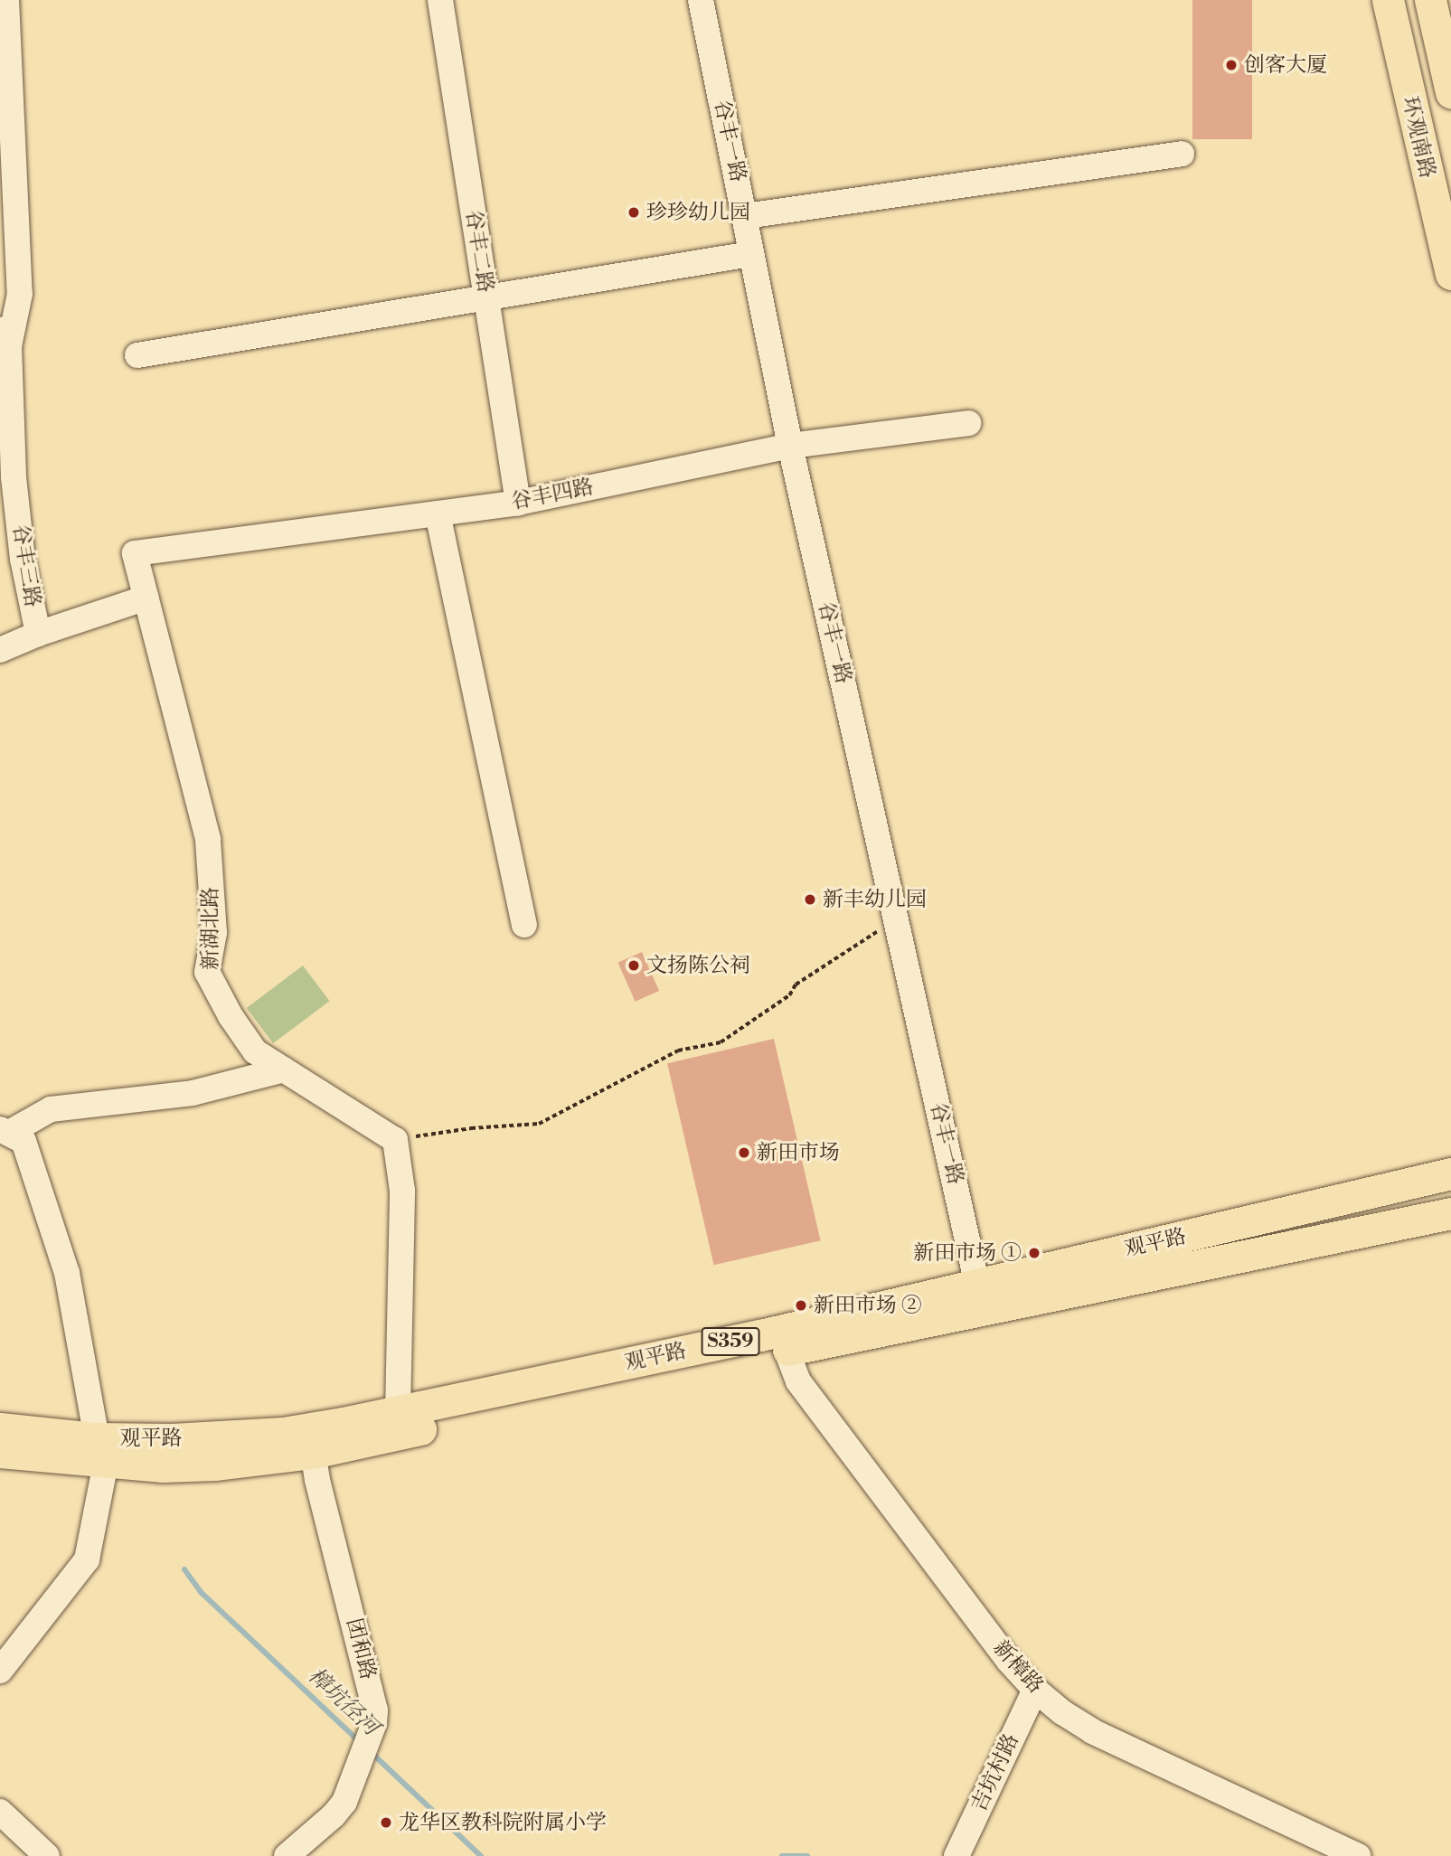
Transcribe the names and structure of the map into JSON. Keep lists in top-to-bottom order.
{
  "streets": {
    "main road": ["环观南路", "观平路", "S359"],
    "street": [
      "谷丰一路",
      "谷丰二路",
      "谷丰四路",
      "谷丰三路",
      "新湖北路",
      "团和路",
      "新樟路",
      "吉坑村路"
    ]
  },
  "crossings": [
    ["谷丰一路", "谷丰四路"],
    ["谷丰一路", "观平路"],
    ["谷丰二路", "谷丰四路"],
    ["谷丰四路", "新湖北路"],
    ["观平路", "团和路"],
    ["观平路", "新樟路"],
    ["新樟路", "吉坑村路"]
  ],
  "water": ["樟坑径河"],
  "places": [
    "创客大厦",
    "珍珍幼儿园",
    "新丰幼儿园",
    "文扬陈公祠",
    "新田市场",
    "新田市场 ①",
    "新田市场 ②",
    "龙华区教科院附属小学"
  ]
}
